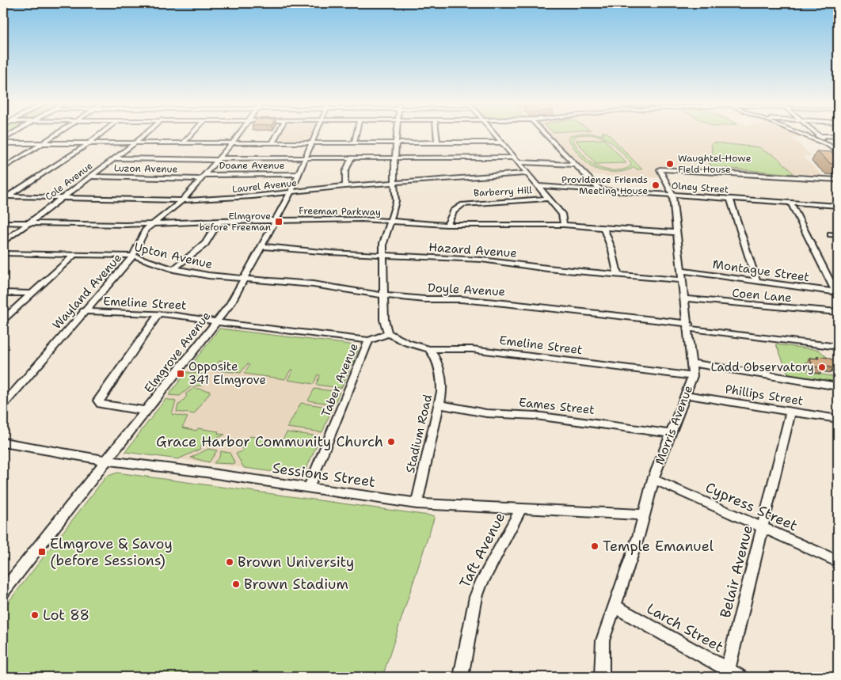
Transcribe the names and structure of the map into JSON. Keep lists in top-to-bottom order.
{
  "streets": {
    "street": [
      "Doane Avenue",
      "Luzon Avenue",
      "Cole Avenue",
      "Laurel Avenue",
      "Olney Street",
      "Barberry Hill",
      "Freeman Parkway",
      "Hazard Avenue",
      "Upton Avenue",
      "Montague Street",
      "Doyle Avenue",
      "Wayland Avenue",
      "Coen Lane",
      "Emeline Street",
      "Elmgrove Avenue",
      "Taber Avenue",
      "Phillips Street",
      "Eames Street",
      "Morris Avenue",
      "Stadium Road",
      "Sessions Street",
      "Cypress Street",
      "Taft Avenue",
      "Belair Avenue",
      "Larch Street"
    ]
  },
  "crossings": [
    ["Doane Avenue", "Luzon Avenue"],
    ["Doane Avenue", "Wayland Avenue"],
    ["Doane Avenue", "Elmgrove Avenue"],
    ["Luzon Avenue", "Cole Avenue"],
    ["Luzon Avenue", "Wayland Avenue"],
    ["Cole Avenue", "Laurel Avenue"],
    ["Cole Avenue", "Freeman Parkway"],
    ["Laurel Avenue", "Wayland Avenue"],
    ["Laurel Avenue", "Elmgrove Avenue"],
    ["Olney Street", "Morris Avenue"],
    ["Barberry Hill", "Freeman Parkway"],
    ["Freeman Parkway", "Wayland Avenue"],
    ["Freeman Parkway", "Elmgrove Avenue"],
    ["Freeman Parkway", "Morris Avenue"],
    ["Hazard Avenue", "Elmgrove Avenue"],
    ["Hazard Avenue", "Morris Avenue"],
    ["Upton Avenue", "Doyle Avenue"],
    ["Upton Avenue", "Wayland Avenue"],
    ["Upton Avenue", "Elmgrove Avenue"],
    ["Montague Street", "Morris Avenue"],
    ["Doyle Avenue", "Elmgrove Avenue"],
    ["Doyle Avenue", "Morris Avenue"],
    ["Wayland Avenue", "Emeline Street"],
    ["Coen Lane", "Morris Avenue"],
    ["Emeline Street", "Elmgrove Avenue"],
    ["Emeline Street", "Taber Avenue"],
    ["Emeline Street", "Morris Avenue"],
    ["Emeline Street", "Stadium Road"],
    ["Elmgrove Avenue", "Sessions Street"],
    ["Taber Avenue", "Sessions Street"],
    ["Phillips Street", "Morris Avenue"],
    ["Phillips Street", "Belair Avenue"],
    ["Eames Street", "Morris Avenue"],
    ["Eames Street", "Stadium Road"],
    ["Morris Avenue", "Sessions Street"],
    ["Morris Avenue", "Cypress Street"],
    ["Morris Avenue", "Larch Street"],
    ["Stadium Road", "Sessions Street"],
    ["Sessions Street", "Taft Avenue"],
    ["Cypress Street", "Belair Avenue"],
    ["Belair Avenue", "Larch Street"]
  ],
  "places": {
    "other": [
      "Waughtel-Howe Field House",
      "Providence Friends Meeting House",
      "Ladd Observatory",
      "Grace Harbor Community Church",
      "Temple Emanuel",
      "Brown University",
      "Brown Stadium",
      "Lot 88"
    ],
    "transit": ["Elmgrove before Freeman", "Opposite 341 Elmgrove", "Elmgrove & Savoy (before Sessions)"]
  }
}
